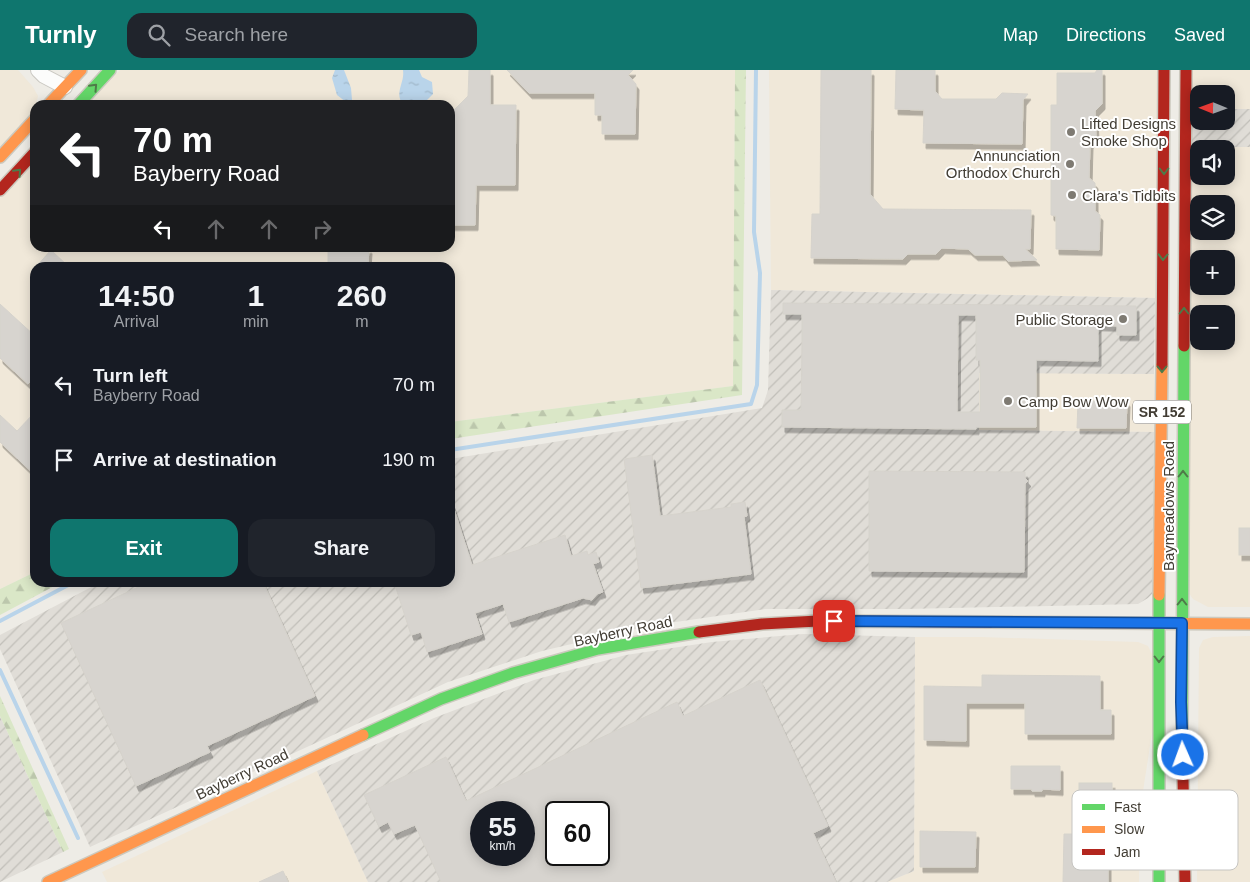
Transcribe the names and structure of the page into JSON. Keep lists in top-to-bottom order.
{
  "streets": {
    "main road": ["SR 152", "Baymeadows Road", "Bayberry Road"]
  },
  "crossings": [
    ["Baymeadows Road", "Bayberry Road"]
  ],
  "places": [
    "Lifted Designs Smoke Shop",
    "Annunciation Orthodox Church",
    "Clara's Tidbits",
    "Public Storage",
    "Camp Bow Wow"
  ],
  "legend": ["Fast", "Slow", "Jam"],
  "north": "left",
  "page": {
    "header": "Turnly",
    "search": "Search here",
    "nav": ["Map", "Directions", "Saved"],
    "map_buttons": ["+", "−"],
    "turn": ["70 m", "Bayberry Road"],
    "eta": [
      "14:50",
      "Arrival",
      "1",
      "min",
      "260",
      "m"
    ],
    "list": [
      {
        "name": "Turn left",
        "note": "Bayberry Road",
        "value": "70 m"
      },
      {
        "name": "Arrive at destination",
        "value": "190 m"
      }
    ],
    "buttons": ["Exit", "Share"],
    "speed": "55 km/h",
    "limit": "60"
  }
}
